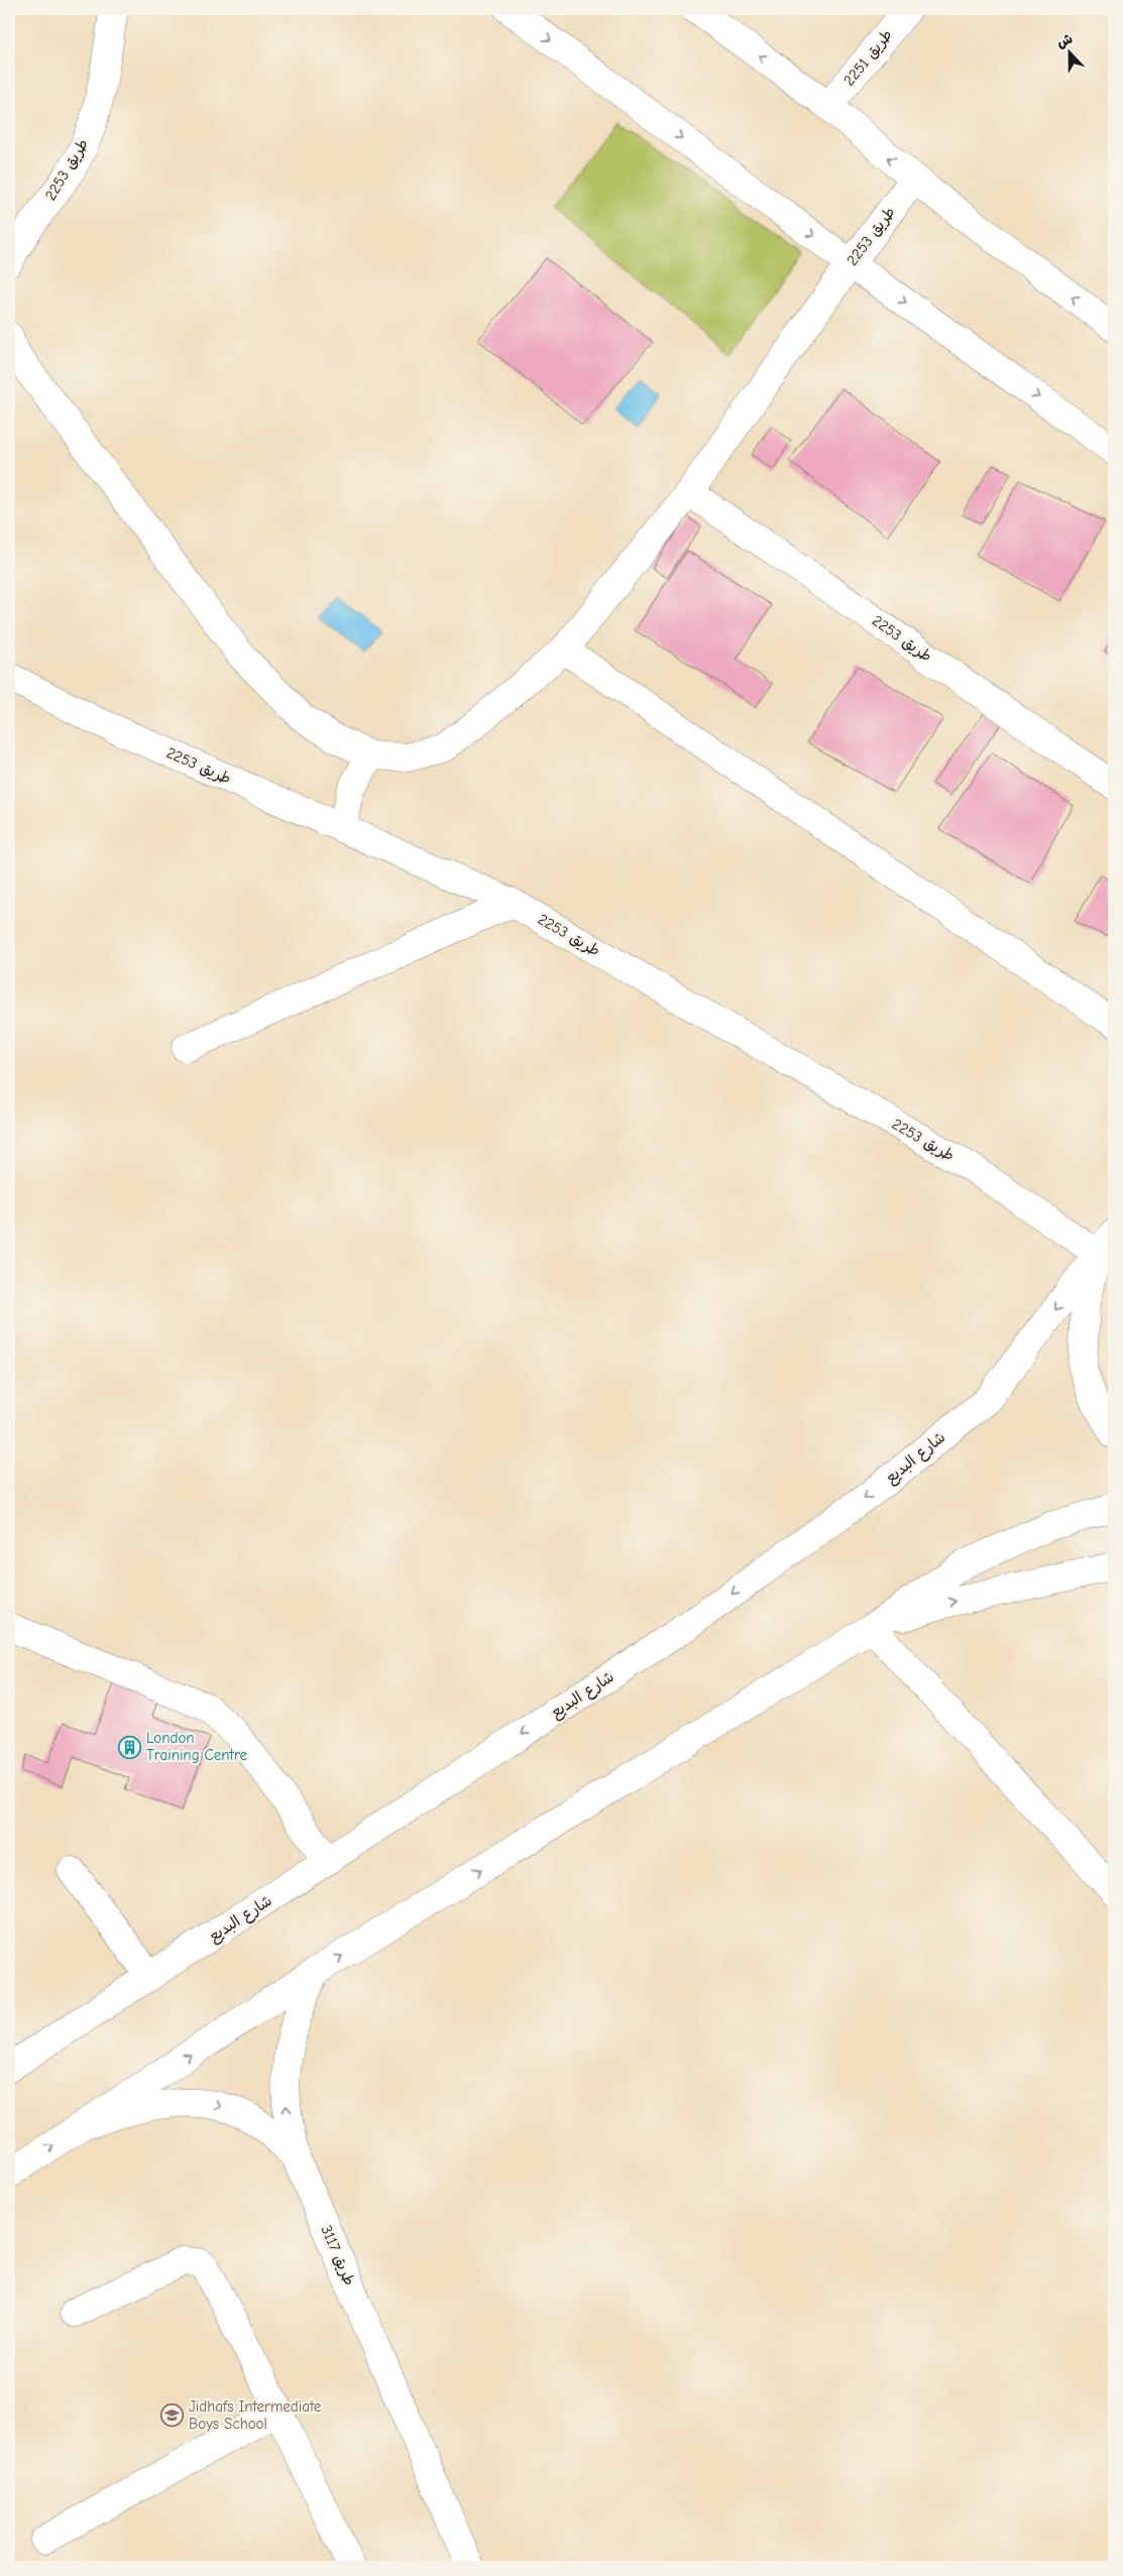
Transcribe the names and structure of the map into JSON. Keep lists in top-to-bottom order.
{
  "streets": {
    "street": [
      "طريق 2251",
      "طريق 2253",
      "شارع البديع",
      "طريق 3117"
    ]
  },
  "crossings": [
    ["طريق 2253", "شارع البديع"]
  ],
  "places": {
    "building": ["London Training Centre"],
    "school or university": ["Jidhafs Intermediate Boys School"]
  },
  "north": "top"
}
